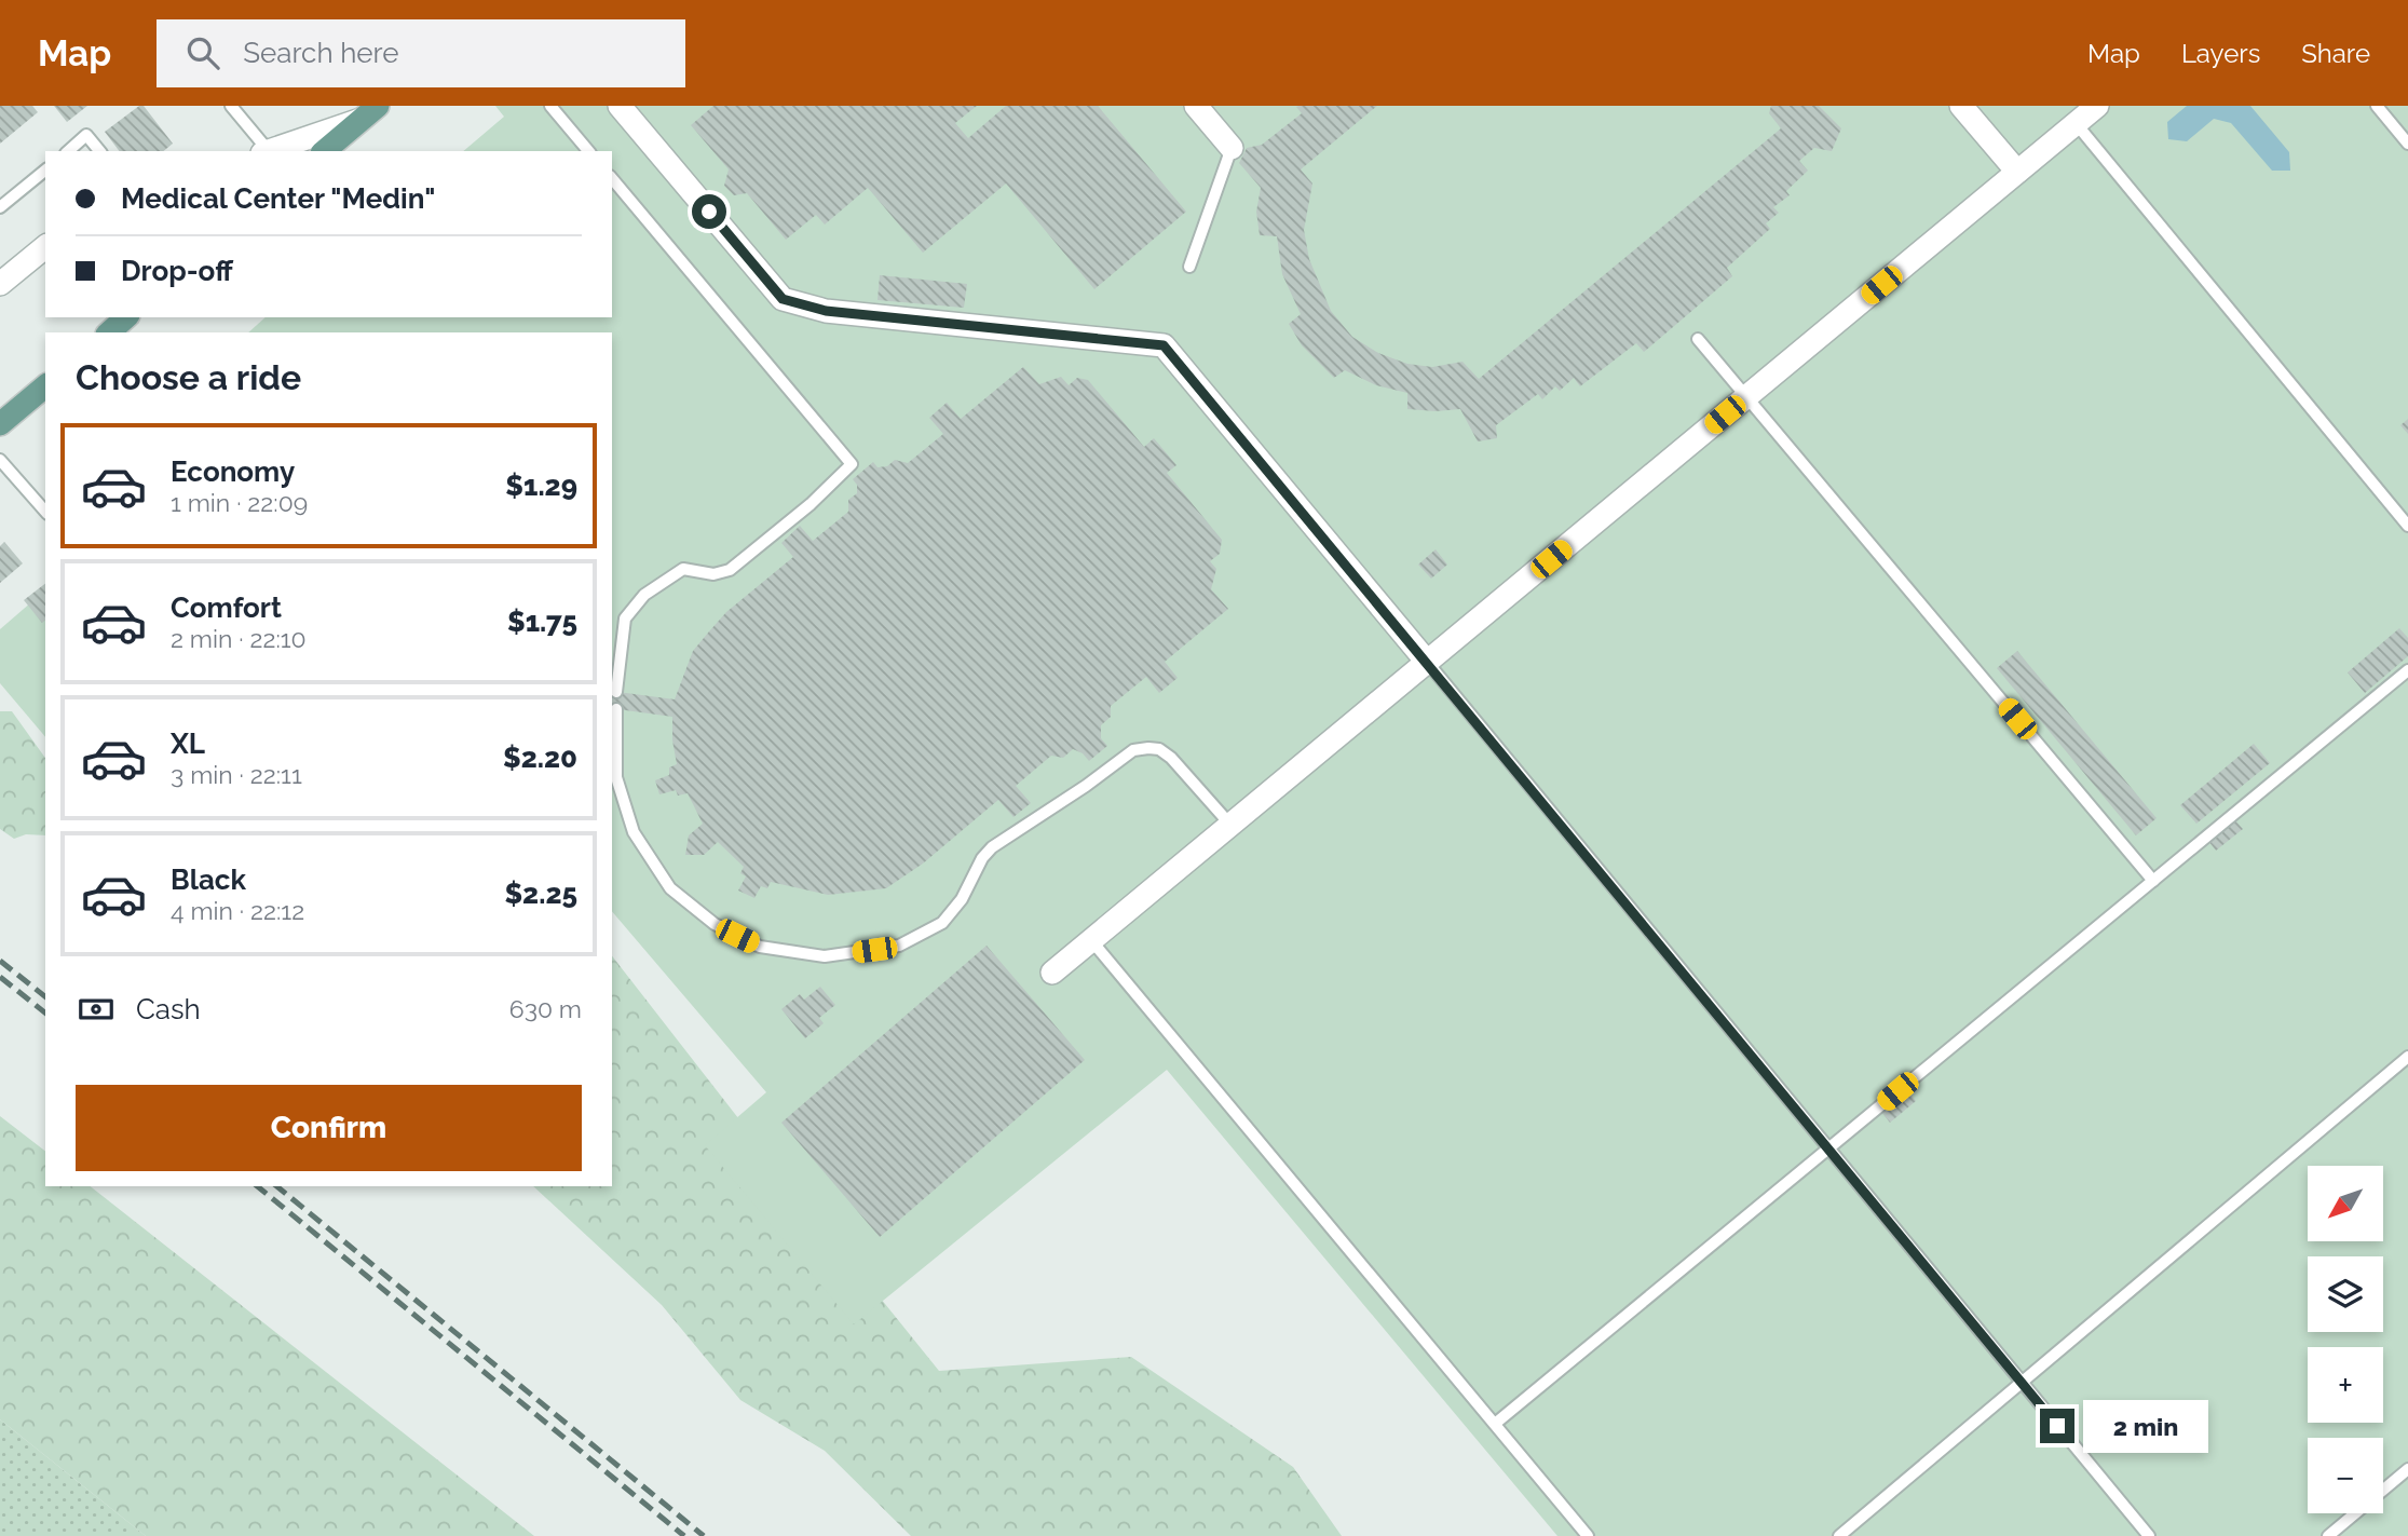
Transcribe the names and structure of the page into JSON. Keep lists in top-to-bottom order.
{
  "north": "bottom left",
  "page": {
    "header": "Map",
    "search": "Search here",
    "nav": ["Map", "Layers", "Share"],
    "banner": ["Medical Center \"Medin\"", "Drop-off"],
    "heading": "Choose a ride",
    "list": [
      {
        "name": "Economy",
        "note": "1 min · 22:09",
        "value": "$1.29"
      },
      {
        "name": "Comfort",
        "note": "2 min · 22:10",
        "value": "$1.75"
      },
      {
        "name": "XL",
        "note": "3 min · 22:11",
        "value": "$2.20"
      },
      {
        "name": "Black",
        "note": "4 min · 22:12",
        "value": "$2.25"
      }
    ],
    "pay": ["Cash", "630 m"],
    "buttons": "Confirm",
    "map_buttons": ["+", "−"],
    "bubble": "2 min"
  }
}
